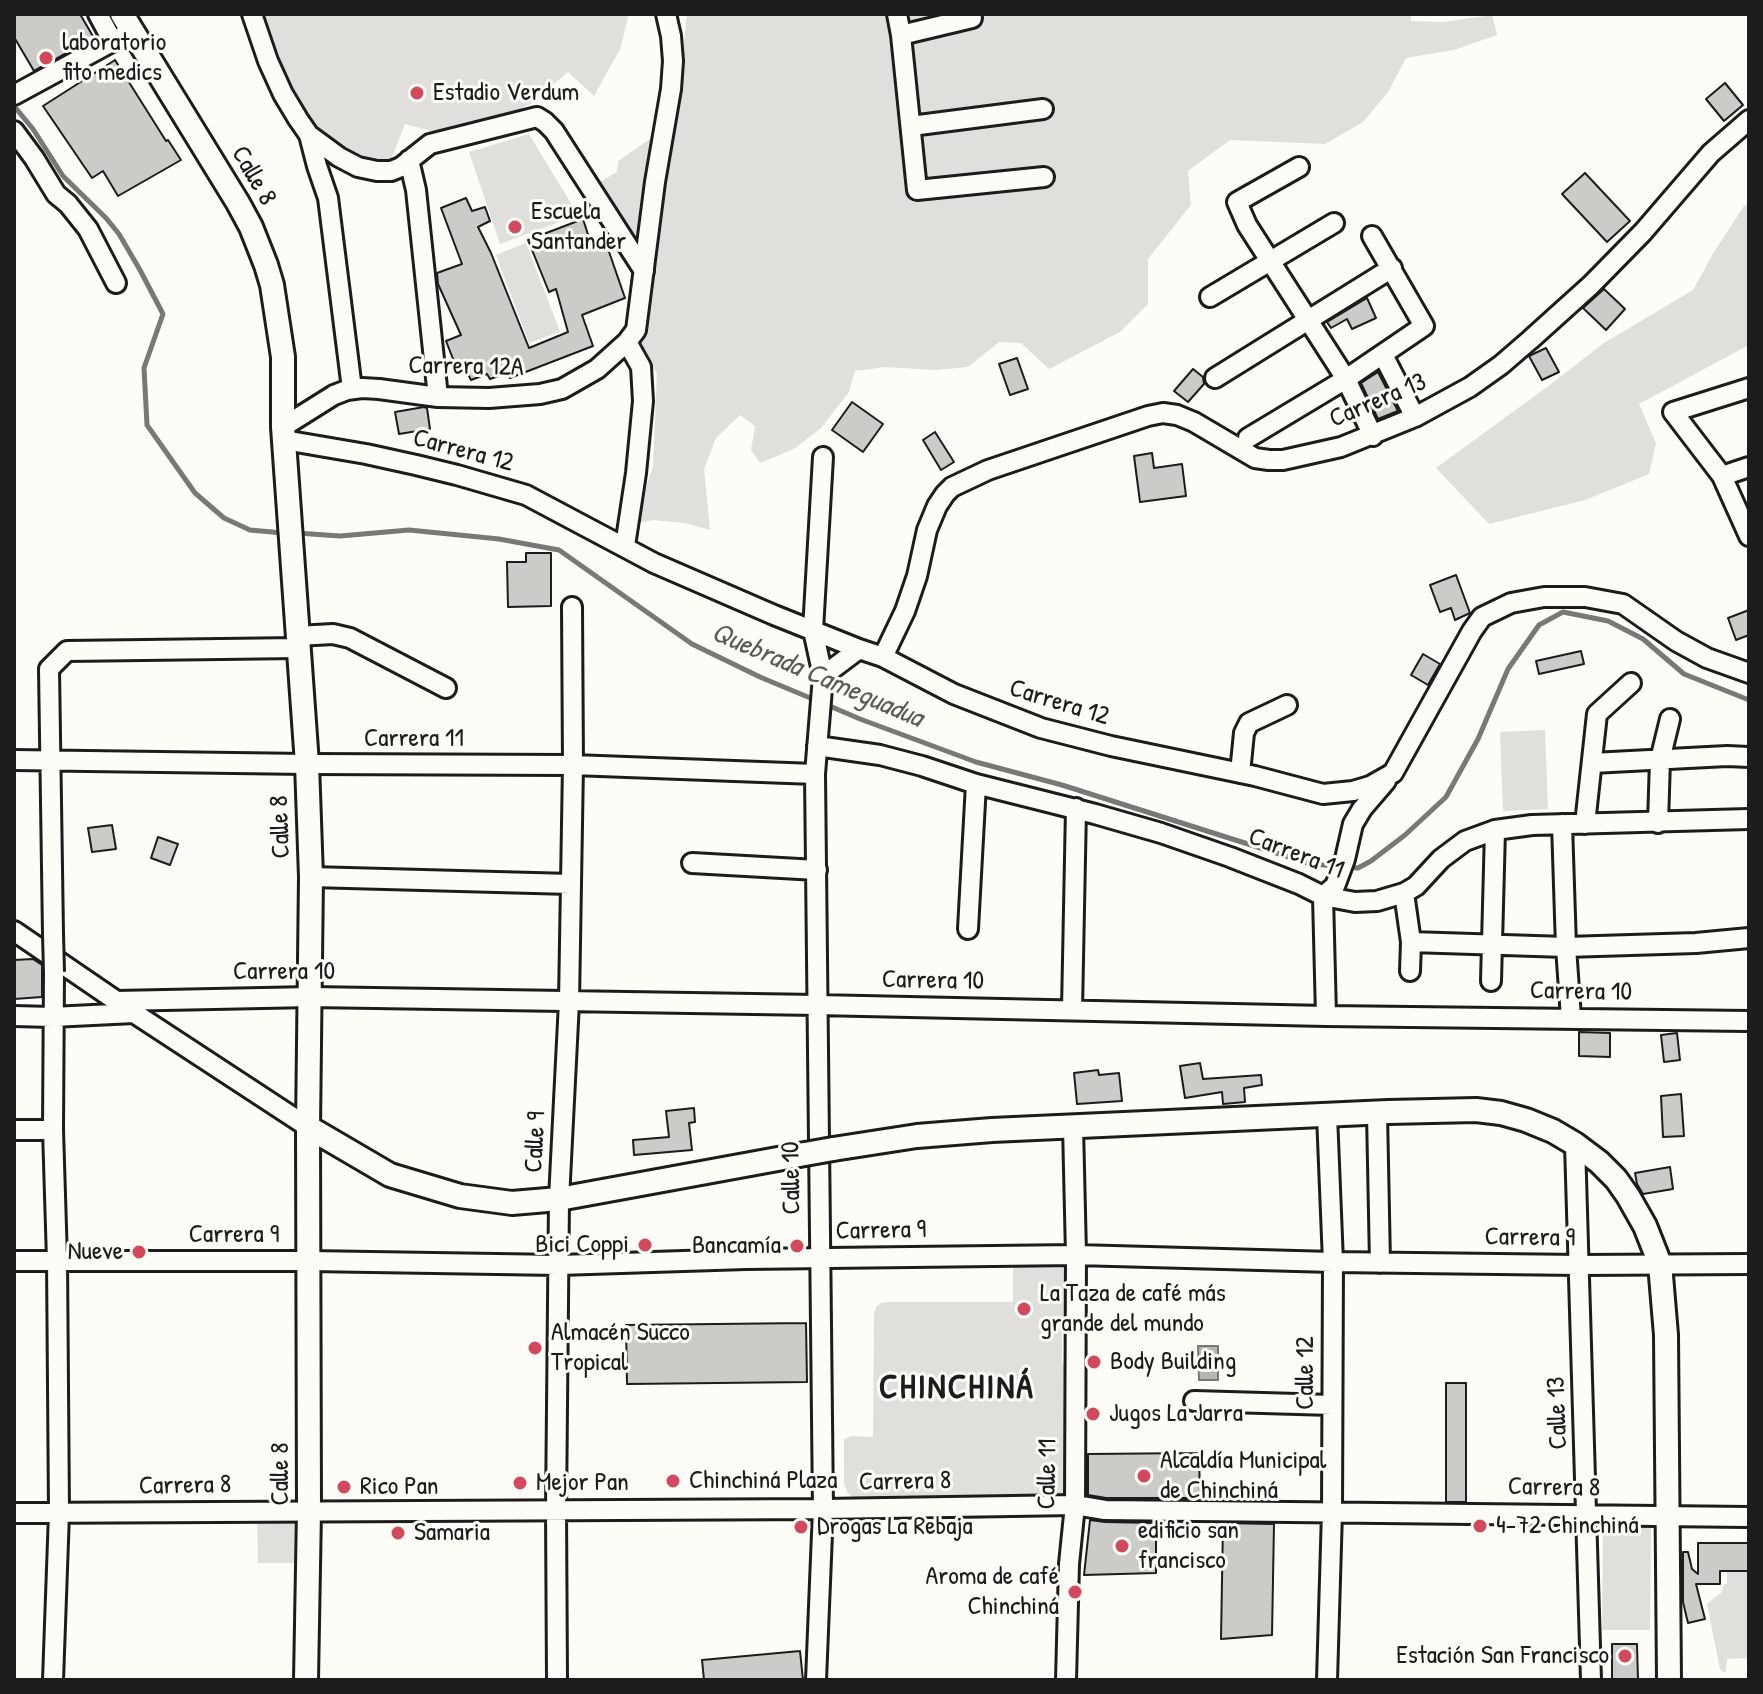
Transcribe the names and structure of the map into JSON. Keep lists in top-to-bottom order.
{
  "streets": {
    "main road": ["Calle 8"],
    "street": [
      "Carrera 12A",
      "Carrera 13",
      "Carrera 12",
      "Carrera 11",
      "Carrera 10",
      "Calle 9",
      "Calle 10",
      "Carrera 9",
      "Calle 12",
      "Calle 13",
      "Calle 11",
      "Carrera 8"
    ]
  },
  "crossings": [
    ["Calle 8", "Carrera 12A"],
    ["Calle 8", "Carrera 12"],
    ["Calle 8", "Carrera 11"],
    ["Calle 8", "Carrera 10"],
    ["Calle 8", "Carrera 9"],
    ["Calle 8", "Carrera 8"],
    ["Carrera 12A", "Carrera 12"],
    ["Carrera 13", "Carrera 12"],
    ["Carrera 12", "Calle 10"],
    ["Carrera 11", "Calle 9"],
    ["Carrera 11", "Calle 10"],
    ["Carrera 10", "Calle 9"],
    ["Carrera 10", "Calle 10"],
    ["Calle 9", "Carrera 9"],
    ["Calle 9", "Carrera 8"],
    ["Calle 10", "Carrera 9"],
    ["Calle 10", "Carrera 8"],
    ["Carrera 9", "Calle 12"],
    ["Carrera 9", "Calle 13"],
    ["Carrera 9", "Calle 11"],
    ["Calle 12", "Carrera 8"],
    ["Calle 13", "Carrera 8"],
    ["Calle 11", "Carrera 8"]
  ],
  "districts": ["CHINCHINÁ"],
  "water": ["Quebrada Cameguadua"],
  "places": [
    "laboratorio fito medics",
    "Estadio Verdum",
    "Escuela Santander",
    "Bici Coppi",
    "Bancamía",
    "Nueve",
    "La Taza de café más grande del mundo",
    "Almacén Succo Tropical",
    "Body Building",
    "Jugos La Jarra",
    "Alcaldía Municipal de Chinchiná",
    "Chinchiná Plaza",
    "Mejor Pan",
    "Rico Pan",
    "4-72 Chinchiná",
    "Drogas La Rebaja",
    "Samaria",
    "edificio san francisco",
    "Aroma de café Chinchiná",
    "Estación San Francisco"
  ]
}
